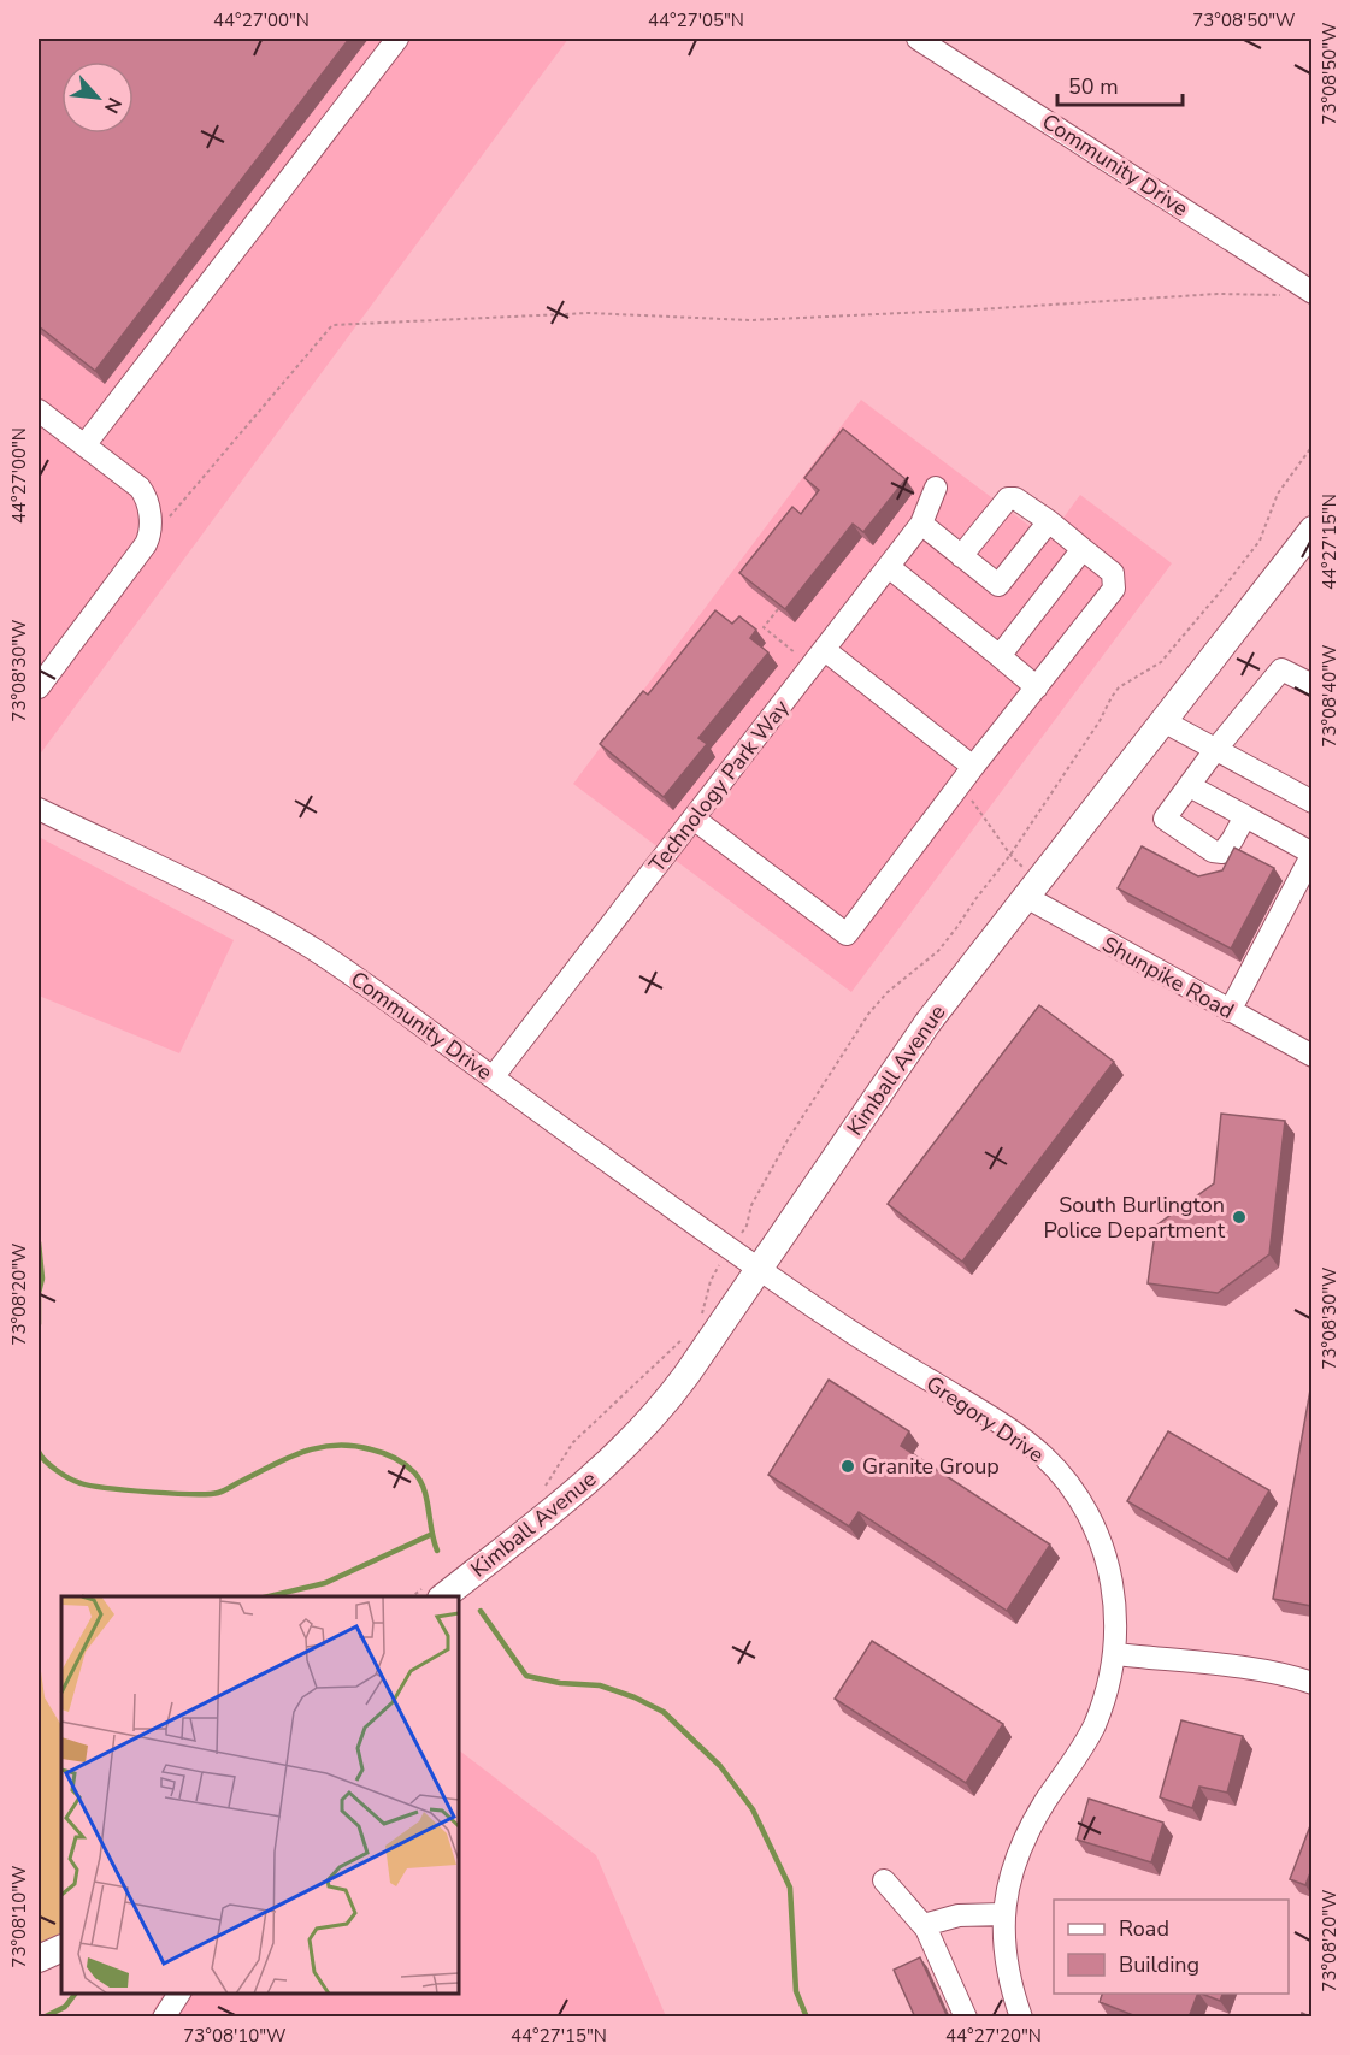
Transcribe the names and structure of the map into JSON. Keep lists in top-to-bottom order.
{
  "streets": {
    "main road": ["Kimball Avenue"],
    "street": [
      "Community Drive",
      "Technology Park Way",
      "Shunpike Road",
      "Gregory Drive"
    ]
  },
  "crossings": [
    ["Community Drive", "Technology Park Way"],
    ["Community Drive", "Kimball Avenue"],
    ["Community Drive", "Gregory Drive"],
    ["Shunpike Road", "Kimball Avenue"],
    ["Kimball Avenue", "Gregory Drive"]
  ],
  "places": ["South Burlington Police Department", "Granite Group"],
  "legend": ["Road", "Building"],
  "scale_bar": "50 m",
  "north": "bottom right",
  "coordinates": [
    "44°27'00\"N",
    "44°27'05\"N",
    "73°08'50\"W",
    "44°27'15\"N",
    "73°08'30\"W",
    "73°08'40\"W",
    "73°08'20\"W",
    "73°08'10\"W",
    "44°27'20\"N"
  ]
}
